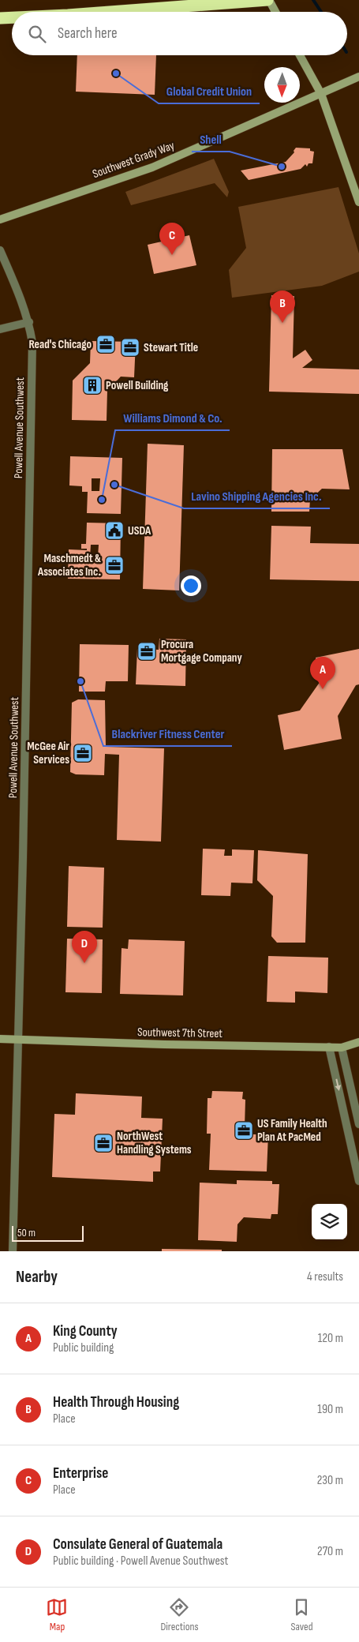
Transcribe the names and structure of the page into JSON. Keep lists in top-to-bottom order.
{
  "streets": {
    "street": ["Southwest Grady Way", "Powell Avenue Southwest", "Southwest 7th Street"]
  },
  "crossings": [
    ["Powell Avenue Southwest", "Southwest 7th Street"]
  ],
  "places": {
    "other": [
      "Global Credit Union",
      "Shell",
      "Lavino Shipping Agencies Inc.",
      "Williams Dimond & Co.",
      "Blackriver Fitness Center"
    ],
    "office": [
      "Read's Chicago",
      "Stewart Title",
      "Maschmedt & Associates Inc.",
      "Procura Mortgage Company",
      "McGee Air Services",
      "US Family Health Plan At PacMed",
      "NorthWest Handling Systems"
    ],
    "building": ["Powell Building"],
    "public building": ["USDA"]
  },
  "scale_bar": "50 m",
  "north": "bottom",
  "page": {
    "search": "Search here",
    "pins": [
      "C",
      "B",
      "A",
      "D"
    ],
    "scale": "50 m",
    "heading": ["Nearby", "4 results"],
    "list": [
      {
        "mark": "A",
        "name": "King County",
        "note": "Public building",
        "value": "120 m"
      },
      {
        "mark": "B",
        "name": "Health Through Housing",
        "note": "Place",
        "value": "190 m"
      },
      {
        "mark": "C",
        "name": "Enterprise",
        "note": "Place",
        "value": "230 m"
      },
      {
        "mark": "D",
        "name": "Consulate General of Guatemala",
        "note": "Public building · Powell Avenue Southwest",
        "value": "270 m"
      }
    ],
    "nav": ["Map", "Directions", "Saved"]
  }
}
